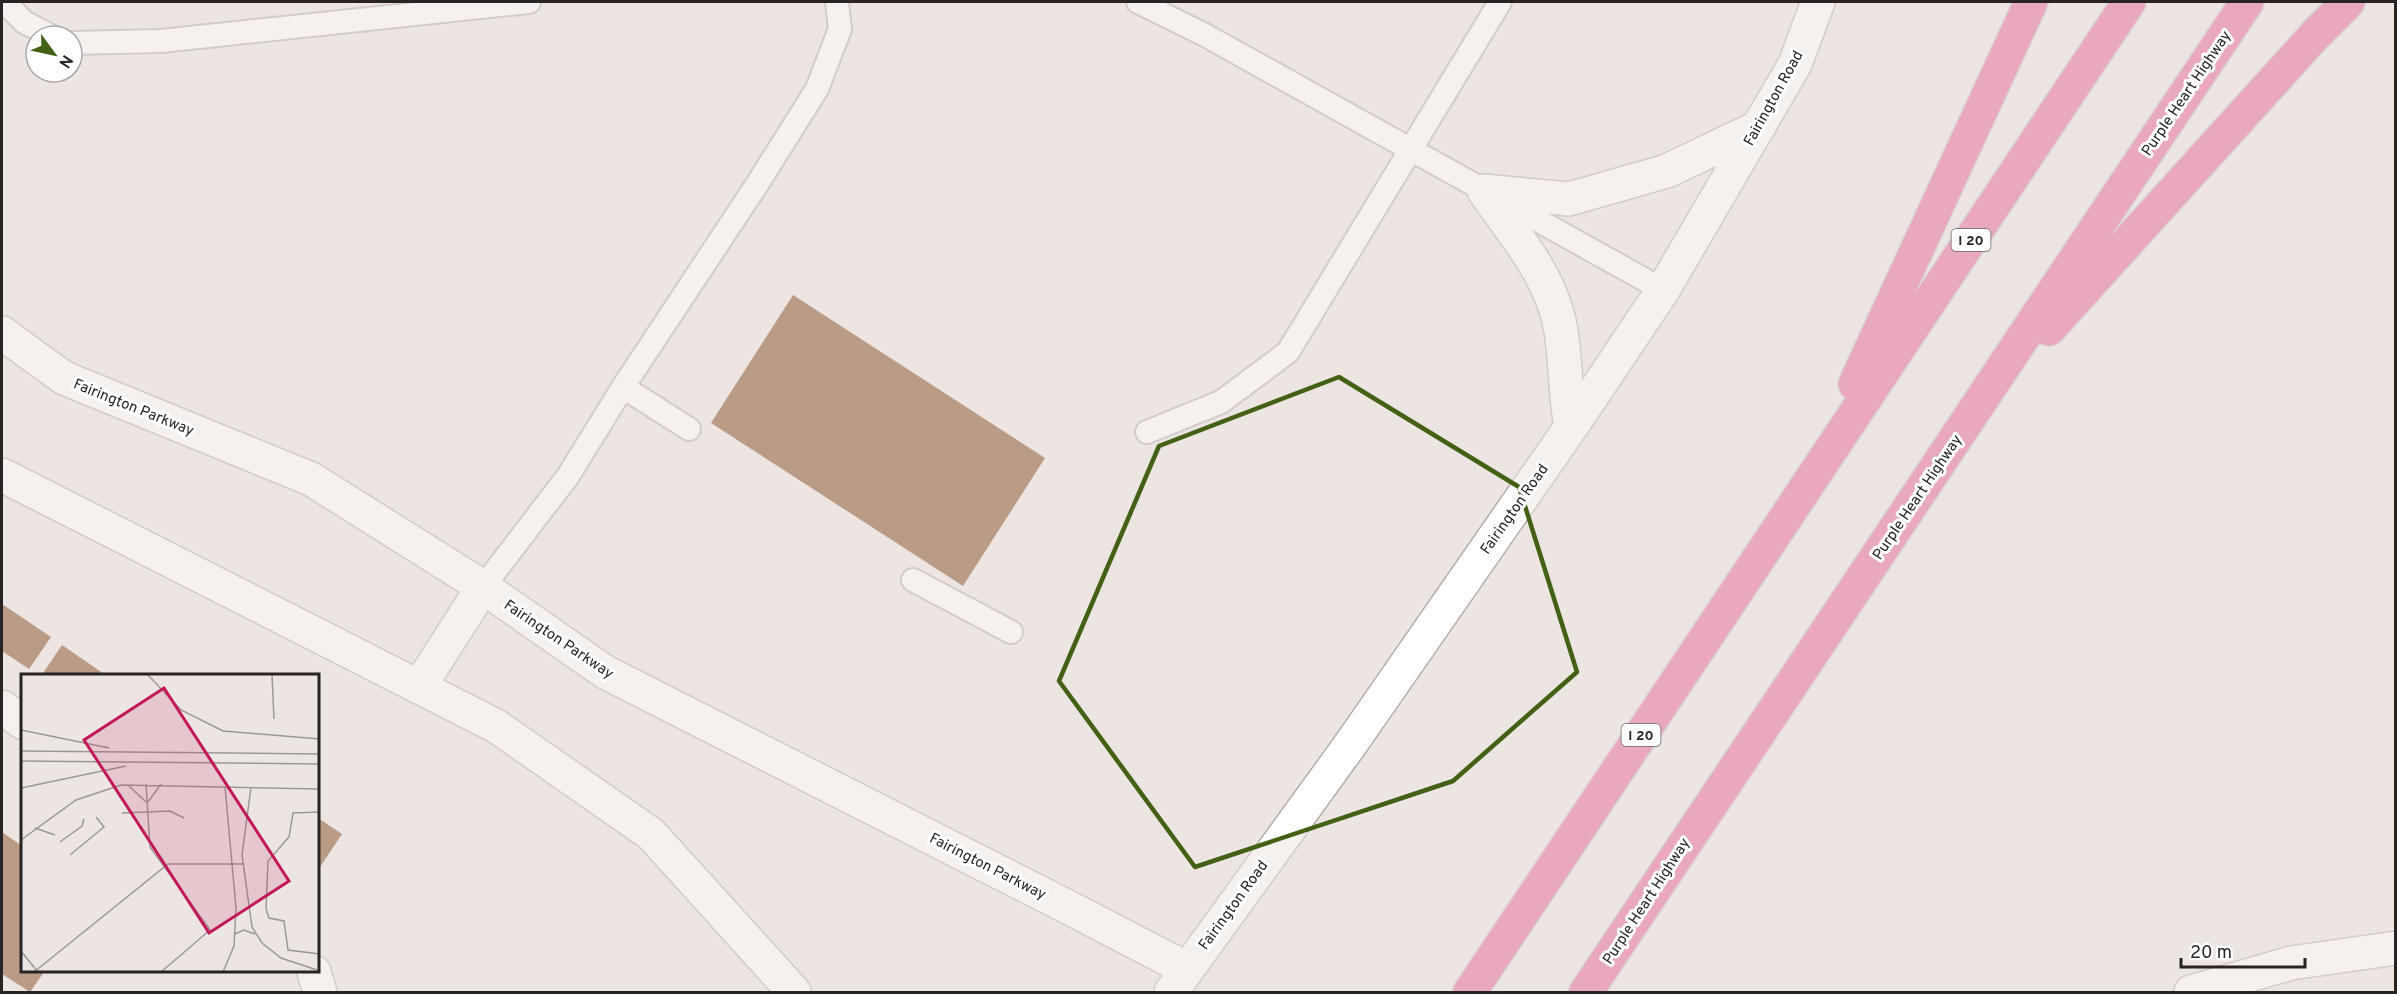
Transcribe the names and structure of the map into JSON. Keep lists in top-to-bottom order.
{
  "streets": {
    "highway": ["Purple Heart Highway", "I 20"],
    "street": ["Fairington Road", "Fairington Parkway"]
  },
  "crossings": [
    ["Fairington Road", "Fairington Parkway"]
  ],
  "scale_bar": "20 m",
  "north": "bottom right"
}
